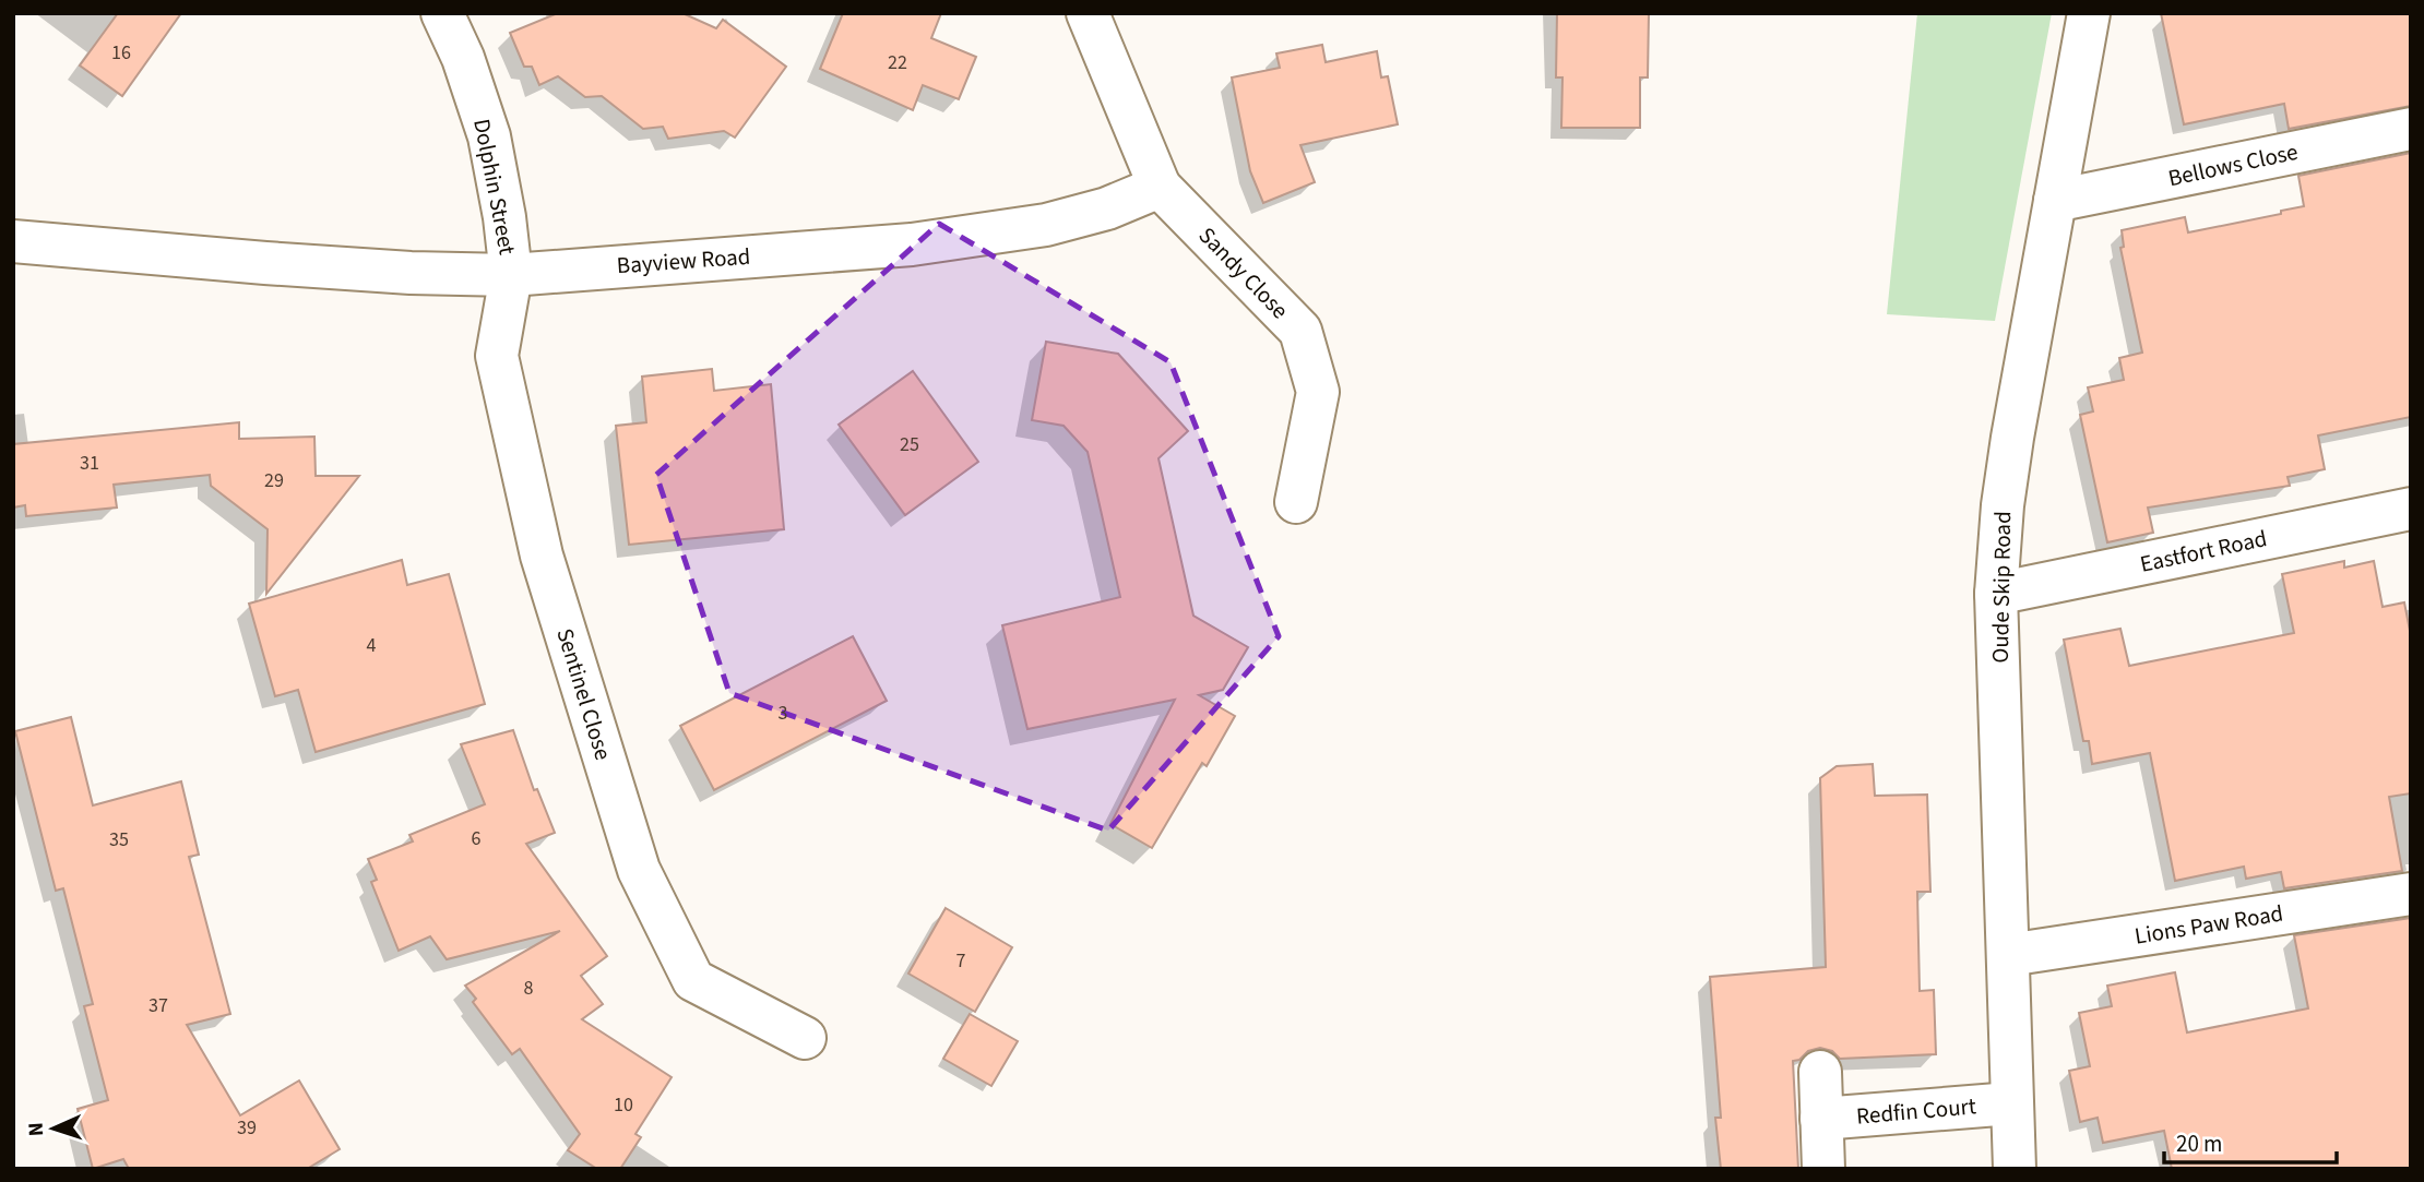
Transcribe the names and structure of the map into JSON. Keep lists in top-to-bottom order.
{
  "streets": {
    "street": [
      "Bellows Close",
      "Dolphin Street",
      "Bayview Road",
      "Sandy Close",
      "Eastfort Road",
      "Oude Skip Road",
      "Sentinel Close",
      "Lions Paw Road",
      "Redfin Court"
    ]
  },
  "crossings": [
    ["Bellows Close", "Oude Skip Road"],
    ["Dolphin Street", "Bayview Road"],
    ["Dolphin Street", "Sentinel Close"],
    ["Bayview Road", "Sandy Close"],
    ["Bayview Road", "Sentinel Close"],
    ["Eastfort Road", "Oude Skip Road"],
    ["Oude Skip Road", "Lions Paw Road"],
    ["Oude Skip Road", "Redfin Court"]
  ],
  "house_numbers": [
    "16",
    "22",
    "25",
    "31",
    "29",
    "4",
    "3",
    "6",
    "35",
    "7",
    "8",
    "37",
    "10",
    "39"
  ],
  "scale_bar": "20 m",
  "north": "left"
}
